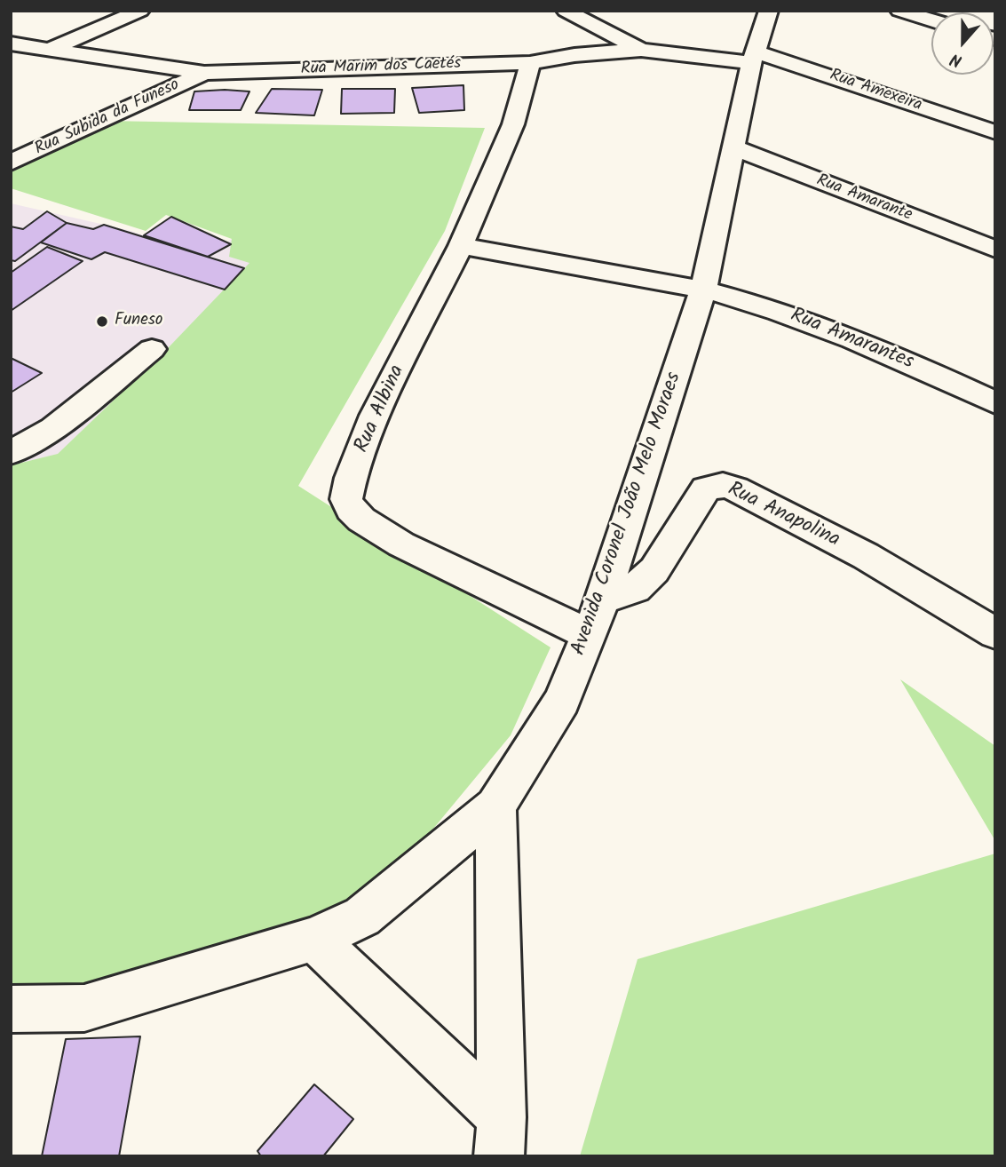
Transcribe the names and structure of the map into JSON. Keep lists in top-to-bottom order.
{
  "streets": {
    "street": [
      "Rua Marim dos Caetés",
      "Rua Amexeira",
      "Rua Subida da Funeso",
      "Rua Amarante",
      "Rua Amarantes",
      "Rua Albina",
      "Avenida Coronel João Melo Moraes",
      "Rua Anapolina"
    ]
  },
  "crossings": [
    ["Rua Marim dos Caetés", "Rua Amexeira"],
    ["Rua Marim dos Caetés", "Rua Subida da Funeso"],
    ["Rua Marim dos Caetés", "Rua Albina"],
    ["Rua Marim dos Caetés", "Avenida Coronel João Melo Moraes"],
    ["Rua Amexeira", "Avenida Coronel João Melo Moraes"],
    ["Rua Amarante", "Avenida Coronel João Melo Moraes"],
    ["Rua Amarantes", "Rua Albina"],
    ["Rua Amarantes", "Avenida Coronel João Melo Moraes"],
    ["Rua Albina", "Avenida Coronel João Melo Moraes"],
    ["Avenida Coronel João Melo Moraes", "Rua Anapolina"]
  ],
  "places": ["Funeso"],
  "north": "bottom"
}
